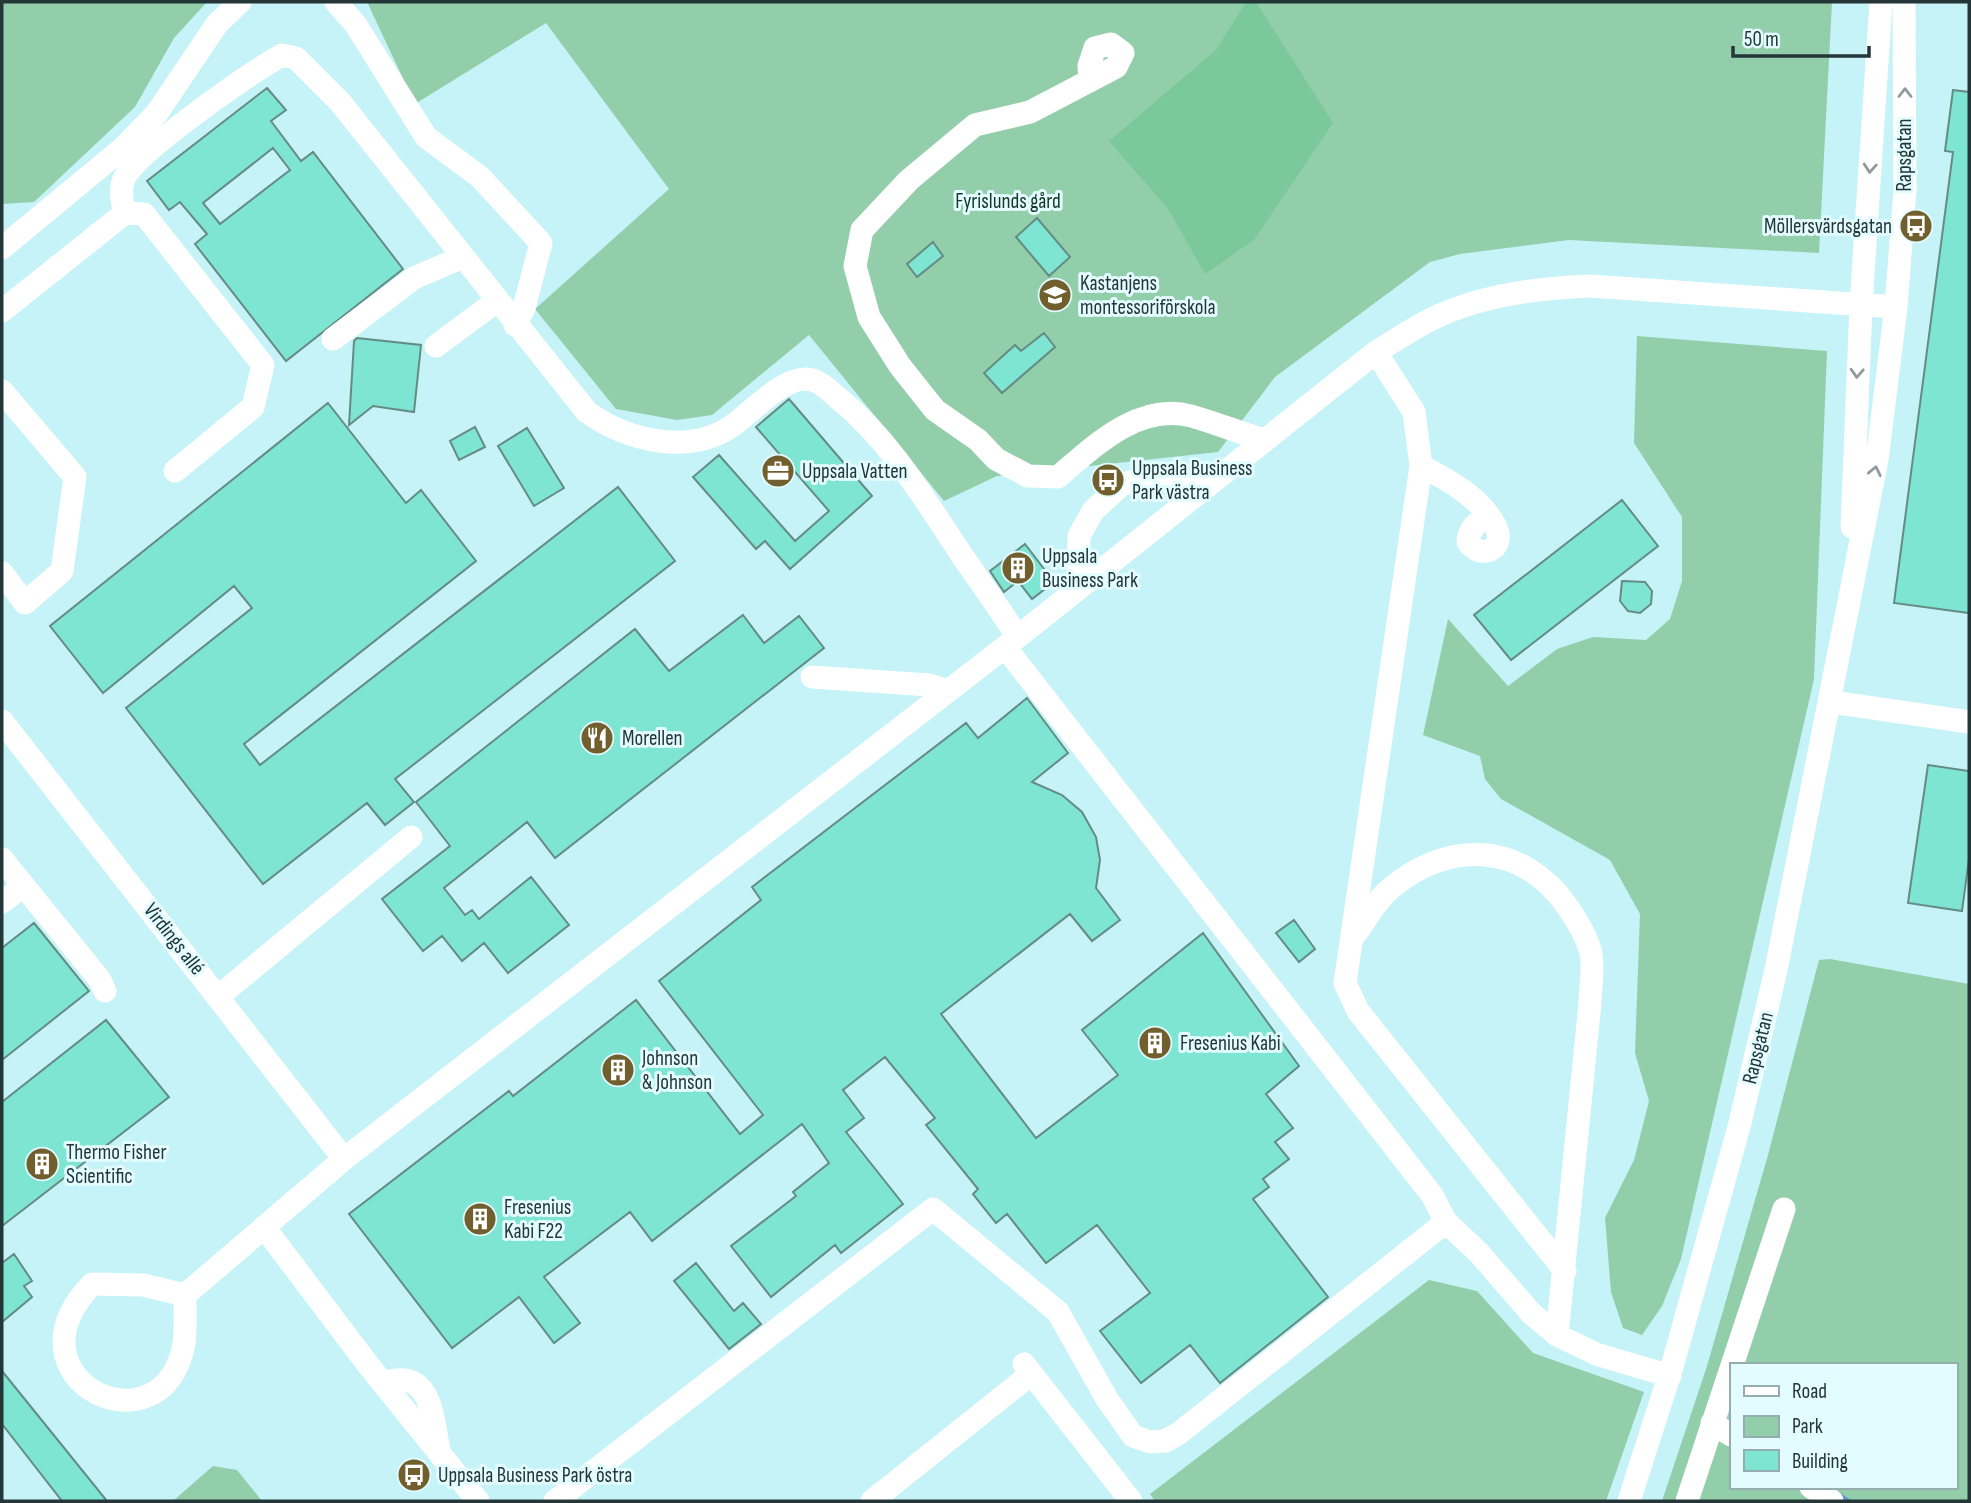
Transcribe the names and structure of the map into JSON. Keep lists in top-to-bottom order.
{
  "streets": {
    "street": ["Rapsgatan", "Virdings allé"]
  },
  "parks": ["Fyrislunds gård"],
  "places": {
    "bus stop": ["Möllersvärdsgatan", "Uppsala Business Park västra", "Uppsala Business Park östra"],
    "school or university": ["Kastanjens montessoriförskola"],
    "office": ["Uppsala Vatten"],
    "building": [
      "Uppsala Business Park",
      "Fresenius Kabi",
      "Johnson & Johnson",
      "Thermo Fisher Scientific",
      "Fresenius Kabi F22"
    ],
    "restaurant": ["Morellen"]
  },
  "legend": ["Road", "Park", "Building"],
  "scale_bar": "50 m"
}
